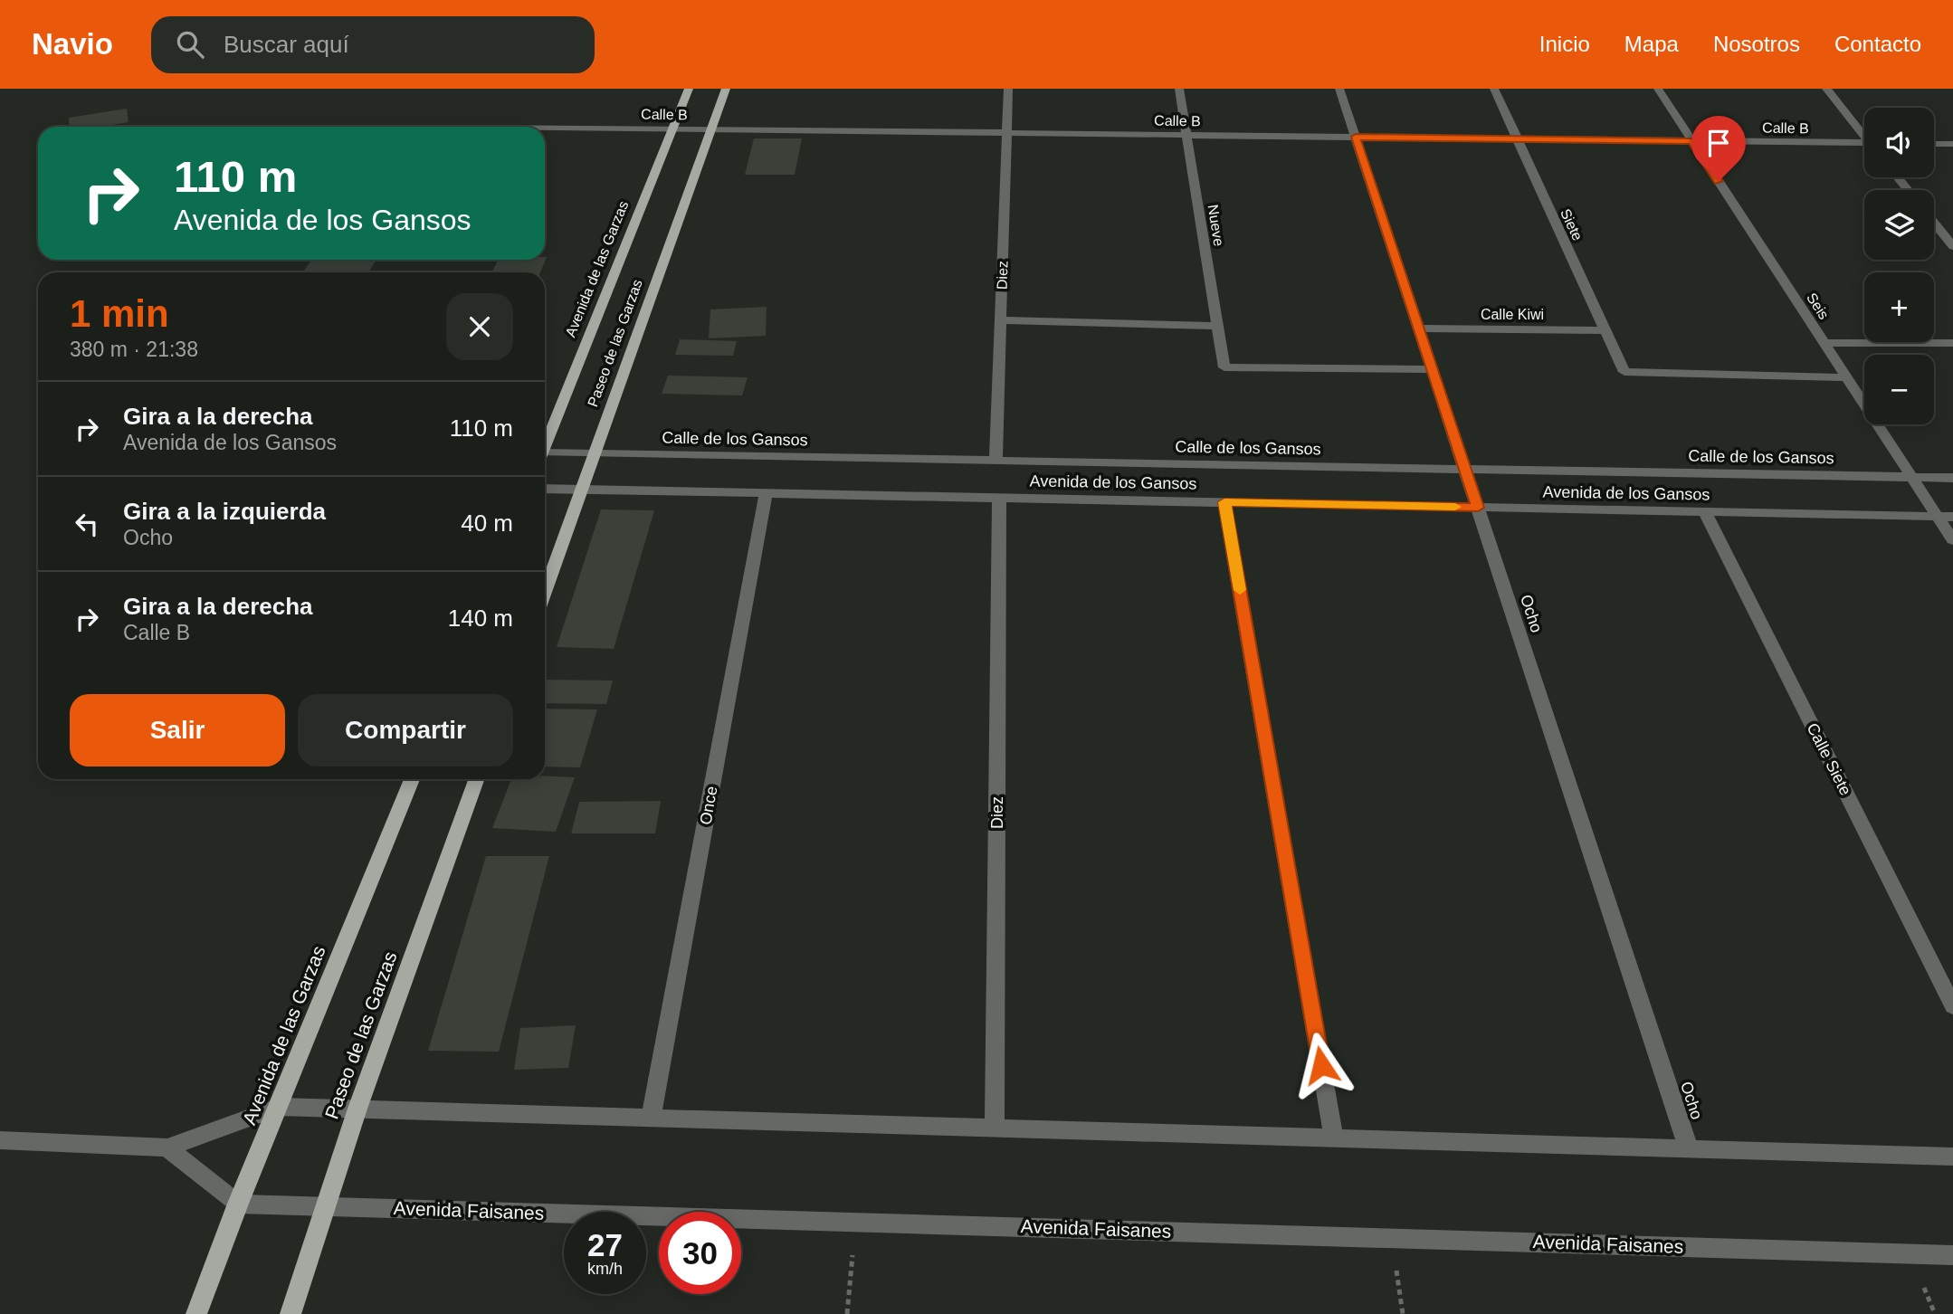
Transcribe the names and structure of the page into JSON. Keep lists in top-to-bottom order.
{
  "streets": {
    "main road": ["Avenida de las Garzas", "Paseo de las Garzas"],
    "street": [
      "Calle B",
      "Siete",
      "Nueve",
      "Diez",
      "Seis",
      "Calle Kiwi",
      "Calle de los Gansos",
      "Avenida de los Gansos",
      "Ocho",
      "Calle Siete",
      "Once",
      "Avenida Faisanes"
    ]
  },
  "crossings": [
    ["Calle B", "Siete"],
    ["Calle B", "Nueve"],
    ["Calle B", "Avenida de las Garzas"],
    ["Calle B", "Diez"],
    ["Calle B", "Seis"],
    ["Calle B", "Paseo de las Garzas"],
    ["Calle B", "Ocho"],
    ["Siete", "Seis"],
    ["Siete", "Calle Kiwi"],
    ["Nueve", "Ocho"],
    ["Avenida de las Garzas", "Avenida Faisanes"],
    ["Diez", "Calle de los Gansos"],
    ["Diez", "Avenida de los Gansos"],
    ["Seis", "Calle de los Gansos"],
    ["Seis", "Avenida de los Gansos"],
    ["Calle Kiwi", "Ocho"],
    ["Paseo de las Garzas", "Calle de los Gansos"],
    ["Paseo de las Garzas", "Avenida de los Gansos"],
    ["Paseo de las Garzas", "Avenida Faisanes"],
    ["Calle de los Gansos", "Ocho"],
    ["Avenida de los Gansos", "Ocho"],
    ["Avenida de los Gansos", "Calle Siete"],
    ["Avenida de los Gansos", "Once"]
  ],
  "page": {
    "header": "Navio",
    "search": "Buscar aquí",
    "nav": [
      "Inicio",
      "Mapa",
      "Nosotros",
      "Contacto"
    ],
    "map_buttons": ["+", "−"],
    "turn": ["110 m", "Avenida de los Gansos"],
    "heading": ["1 min", "380 m · 21:38"],
    "list": [
      {
        "name": "Gira a la derecha",
        "note": "Avenida de los Gansos",
        "value": "110 m"
      },
      {
        "name": "Gira a la izquierda",
        "note": "Ocho",
        "value": "40 m"
      },
      {
        "name": "Gira a la derecha",
        "note": "Calle B",
        "value": "140 m"
      }
    ],
    "buttons": ["Salir", "Compartir"],
    "speed": "27 km/h",
    "limit": "30"
  }
}
